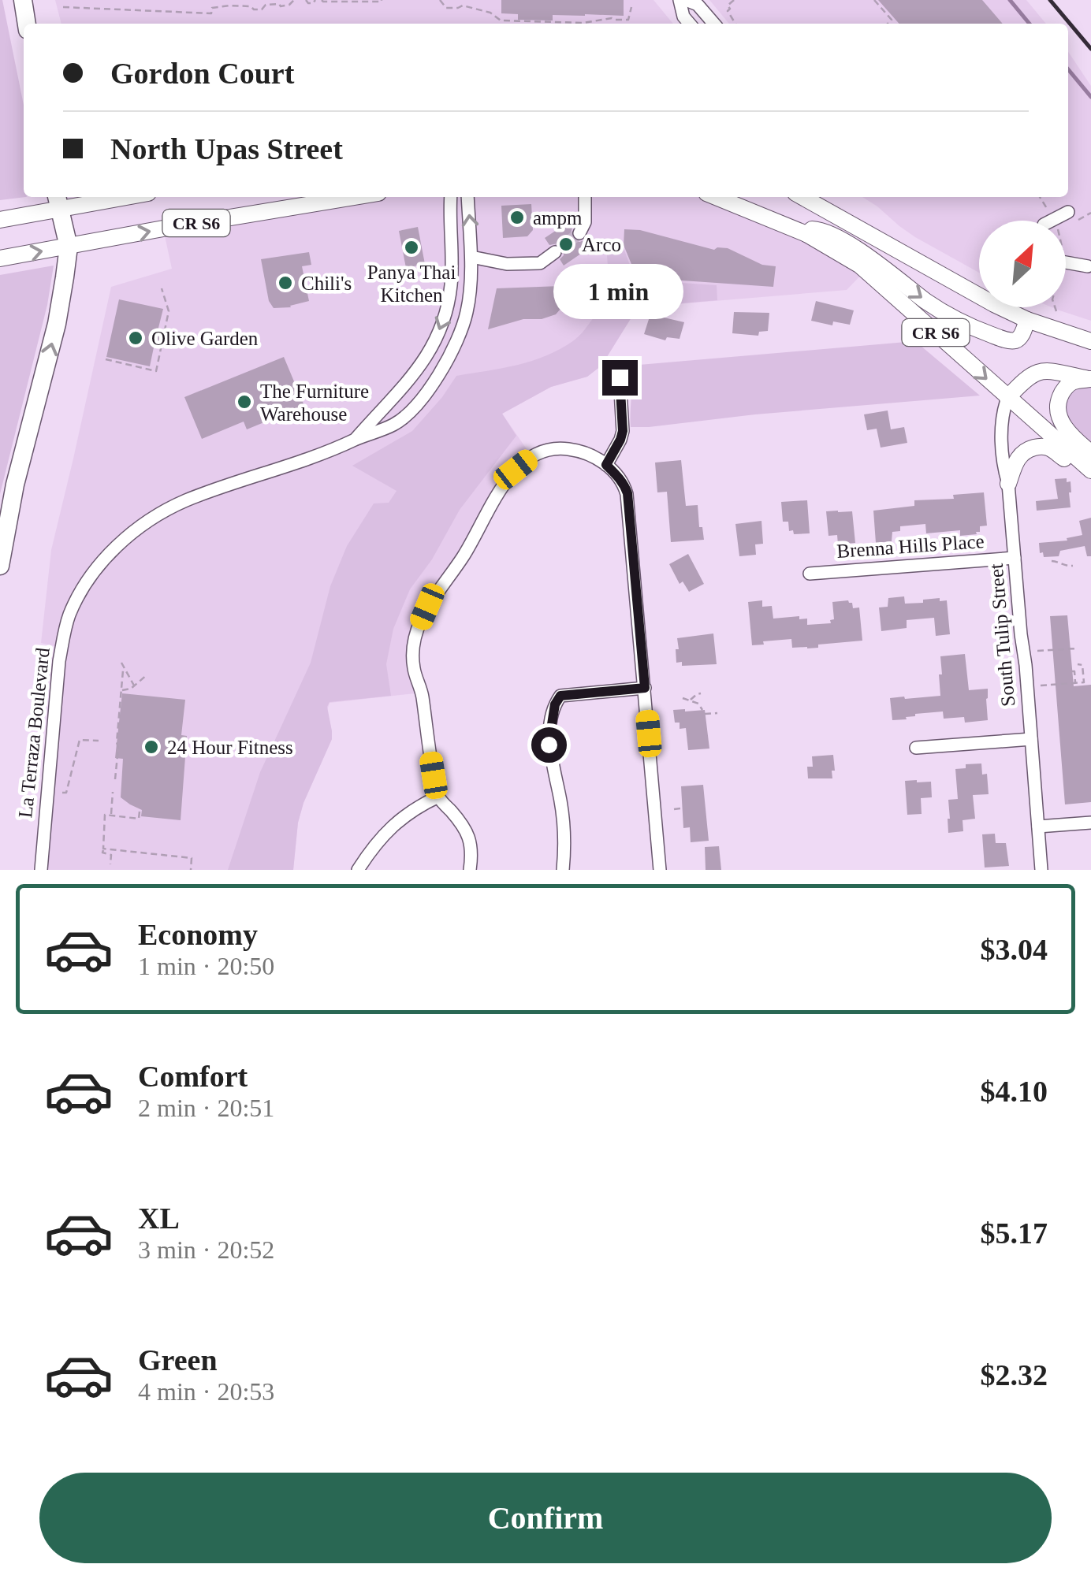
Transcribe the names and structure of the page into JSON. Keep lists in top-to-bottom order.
{
  "streets": {
    "main road": ["CR S6"],
    "street": ["Brenna Hills Place", "South Tulip Street", "La Terraza Boulevard"]
  },
  "crossings": [
    ["CR S6", "South Tulip Street"],
    ["Brenna Hills Place", "South Tulip Street"]
  ],
  "places": [
    "ampm",
    "Arco",
    "Panya Thai Kitchen",
    "Chili's",
    "Olive Garden",
    "The Furniture Warehouse",
    "24 Hour Fitness"
  ],
  "north": "top right",
  "page": {
    "banner": ["Gordon Court", "North Upas Street"],
    "bubble": "1 min",
    "list": [
      {
        "name": "Economy",
        "note": "1 min · 20:50",
        "value": "$3.04"
      },
      {
        "name": "Comfort",
        "note": "2 min · 20:51",
        "value": "$4.10"
      },
      {
        "name": "XL",
        "note": "3 min · 20:52",
        "value": "$5.17"
      },
      {
        "name": "Green",
        "note": "4 min · 20:53",
        "value": "$2.32"
      }
    ],
    "buttons": "Confirm"
  }
}
